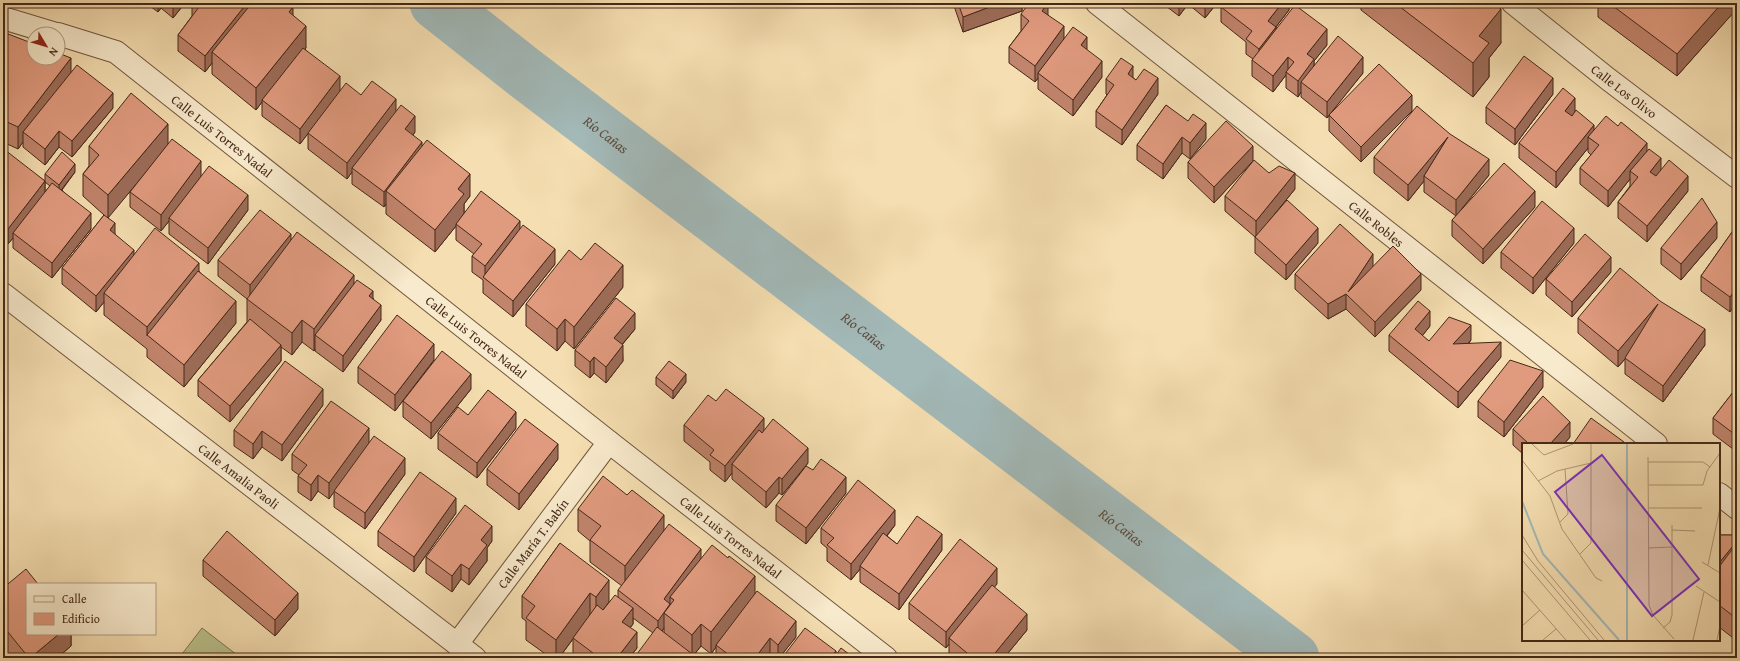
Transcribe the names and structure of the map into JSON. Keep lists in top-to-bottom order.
{
  "streets": {
    "street": [
      "Calle Los Olivo",
      "Calle Luis Torres Nadal",
      "Calle Robles",
      "Calle Amalia Paoli",
      "Calle María T. Babín"
    ]
  },
  "crossings": [
    ["Calle Luis Torres Nadal", "Calle María T. Babín"],
    ["Calle Amalia Paoli", "Calle María T. Babín"]
  ],
  "water": ["Río Cañas"],
  "legend": ["Calle", "Edificio"],
  "north": "bottom right"
}
